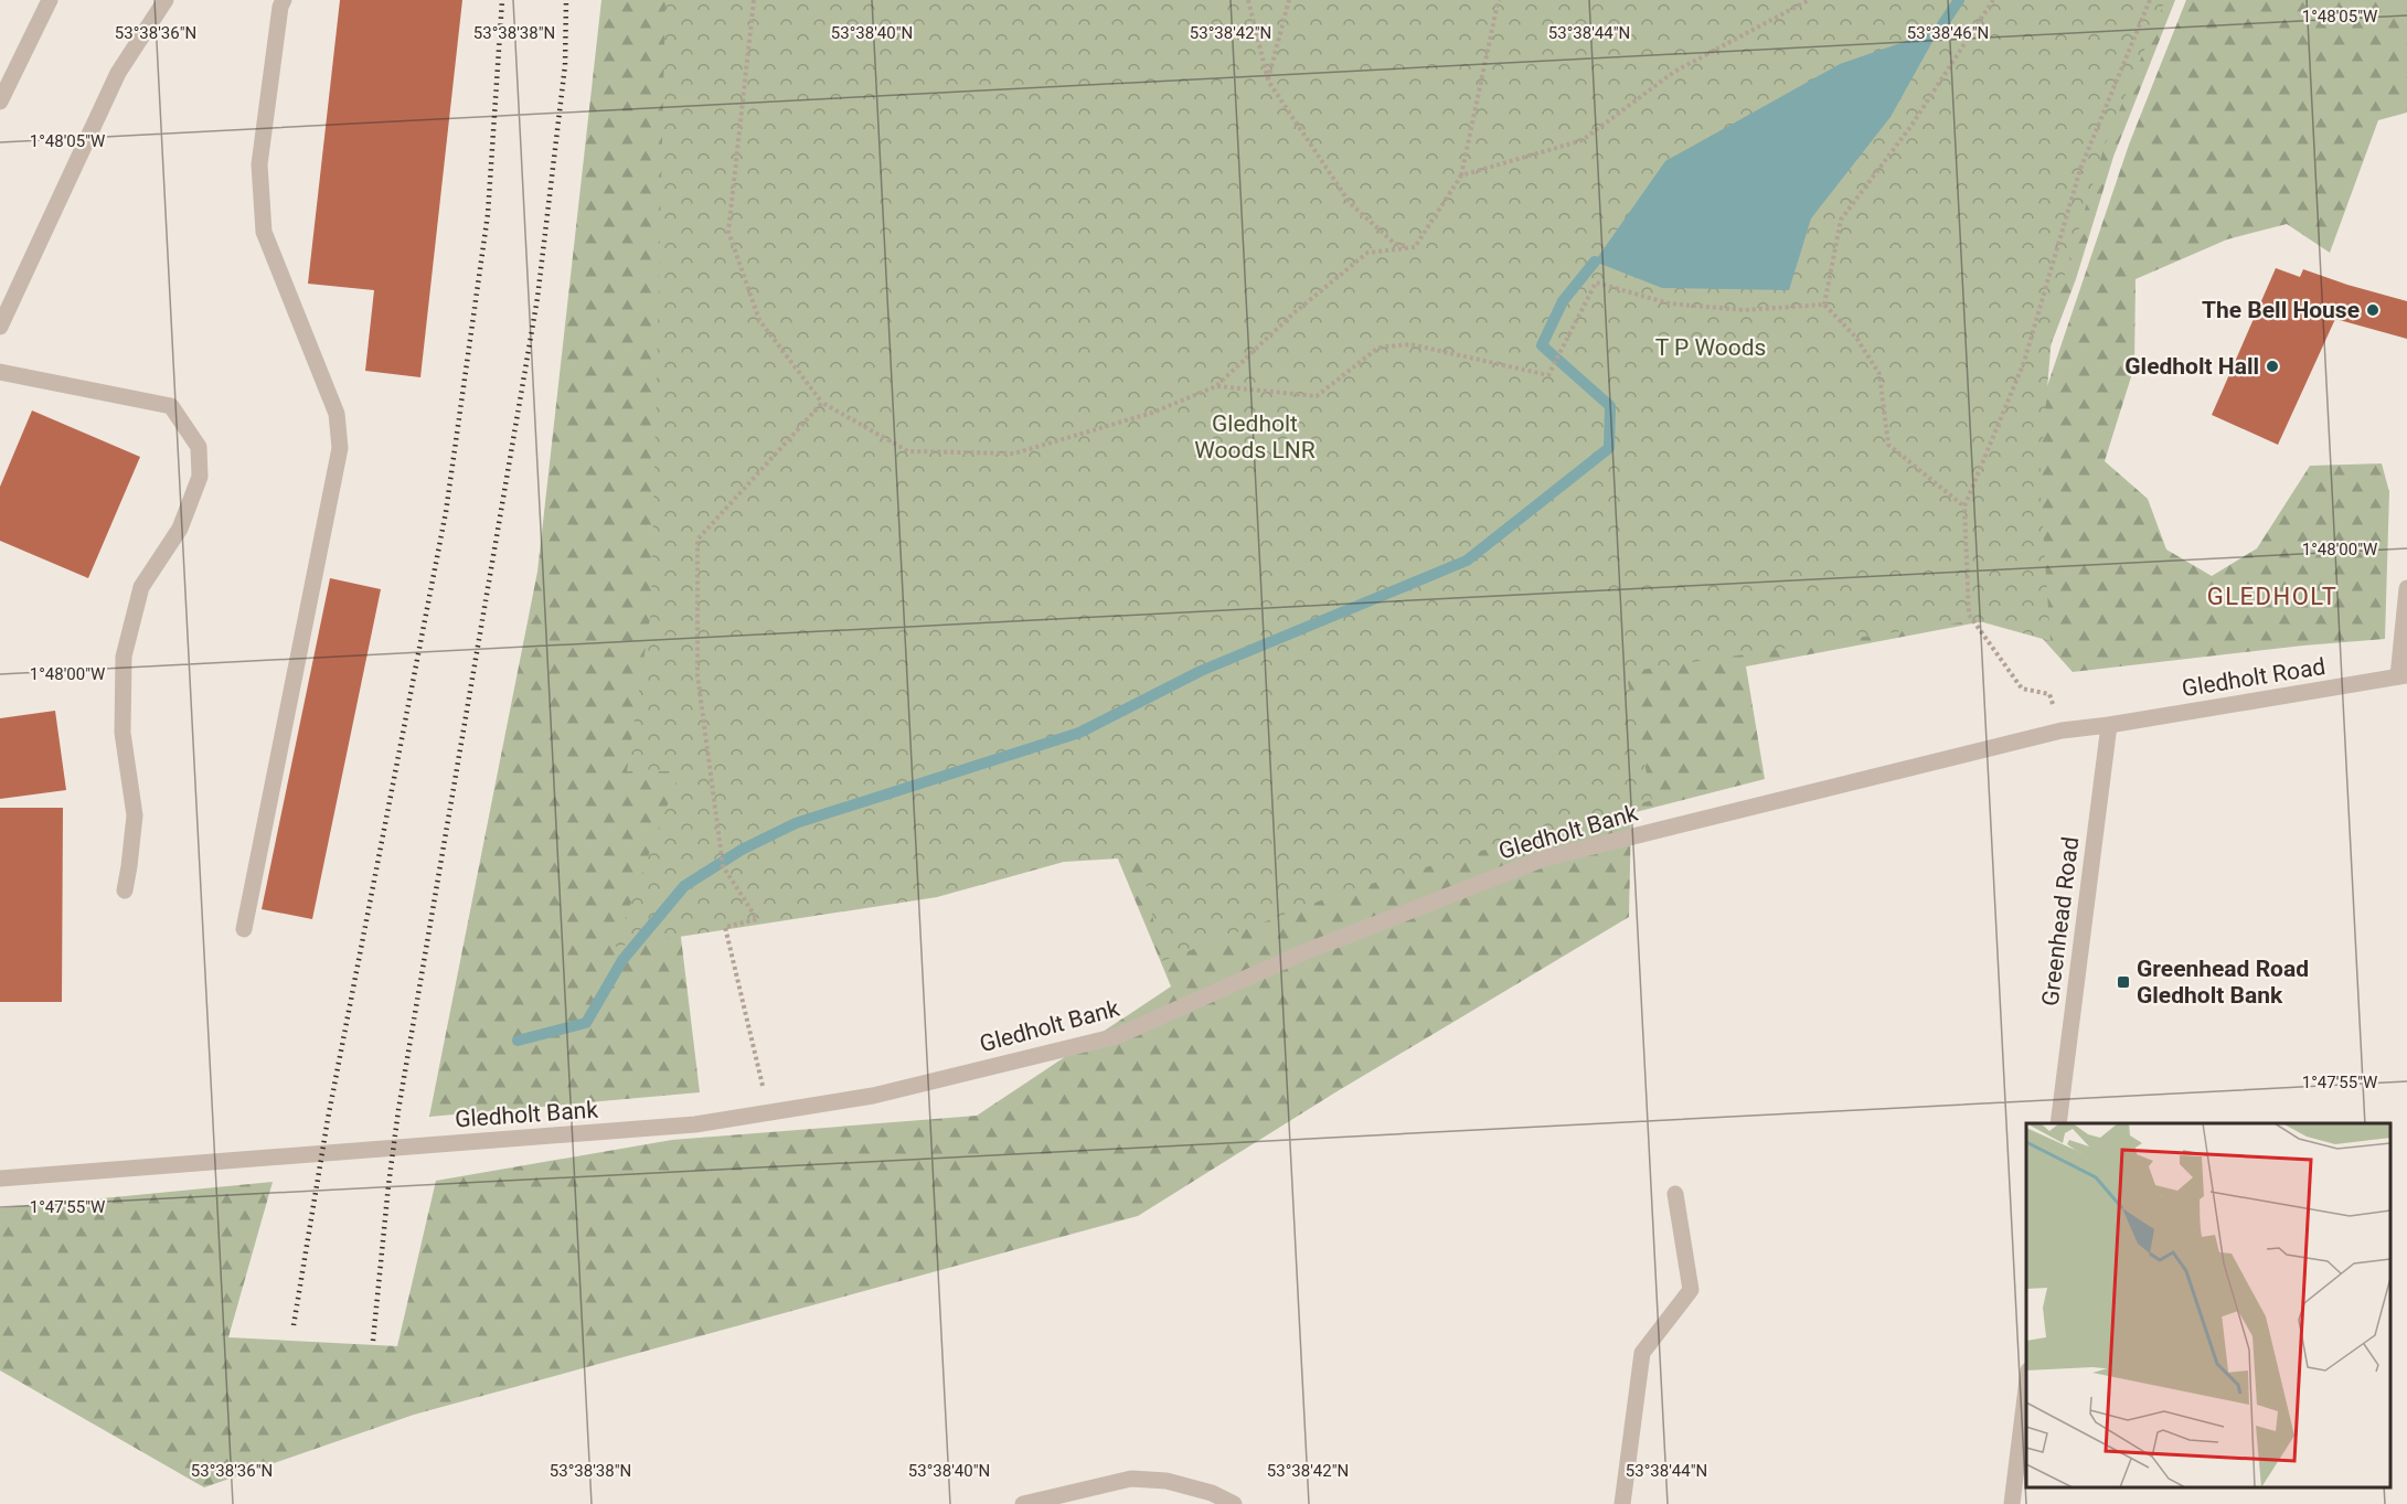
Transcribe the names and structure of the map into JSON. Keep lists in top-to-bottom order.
{
  "streets": {
    "street": ["Gledholt Road", "Gledholt Bank", "Greenhead Road"]
  },
  "crossings": [
    ["Gledholt Road", "Gledholt Bank"],
    ["Gledholt Road", "Greenhead Road"],
    ["Gledholt Bank", "Greenhead Road"]
  ],
  "districts": ["GLEDHOLT"],
  "parks": ["T P Woods", "Gledholt Woods LNR"],
  "places": {
    "other": ["The Bell House", "Gledholt Hall"],
    "transit": ["Greenhead Road Gledholt Bank"]
  },
  "coordinates": [
    "1°48'05\"W",
    "53°38'36\"N",
    "53°38'38\"N",
    "53°38'40\"N",
    "53°38'42\"N",
    "53°38'44\"N",
    "53°38'46\"N",
    "1°48'00\"W",
    "1°47'55\"W"
  ]
}
